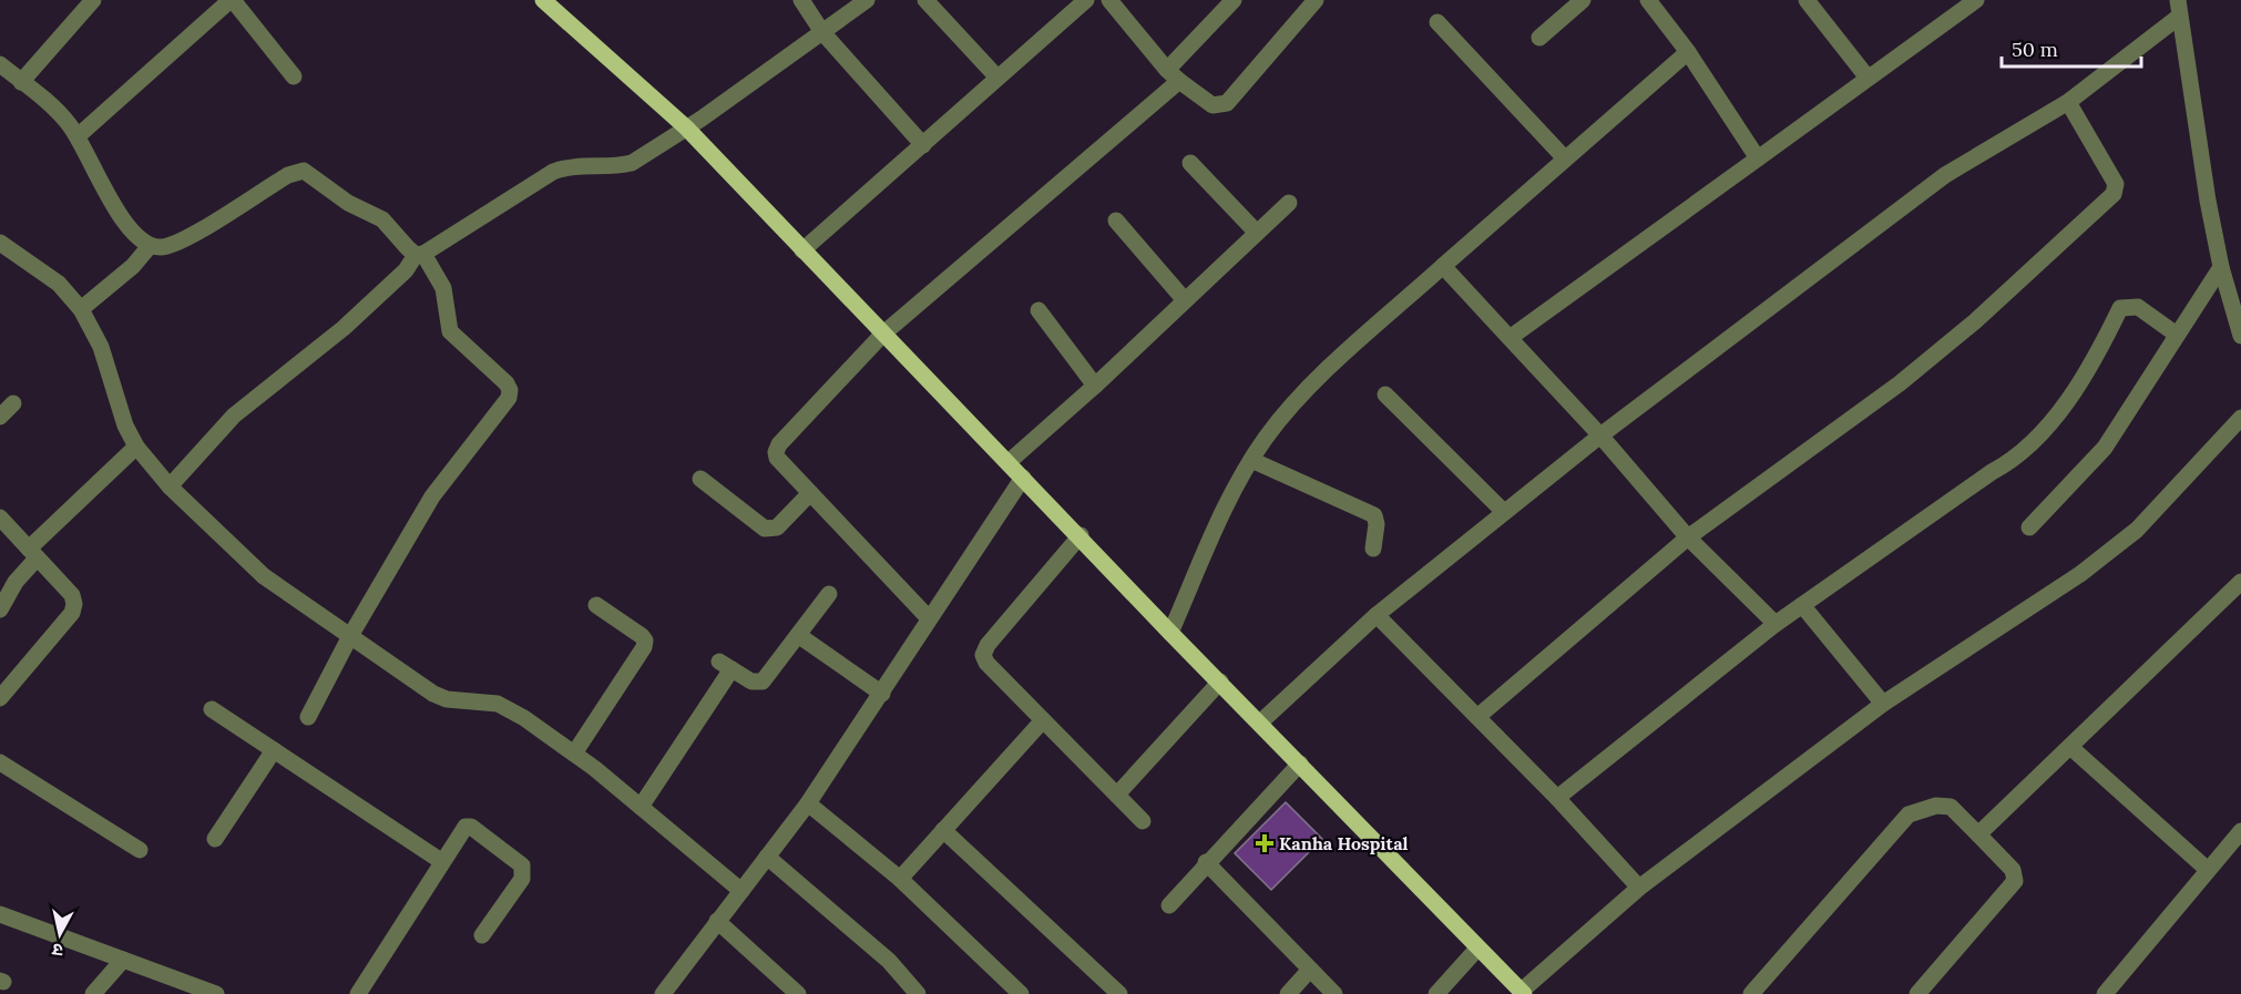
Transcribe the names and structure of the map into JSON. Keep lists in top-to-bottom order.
{
  "places": {
    "health": ["Kanha Hospital"]
  },
  "scale_bar": "50 m",
  "north": "bottom"
}
